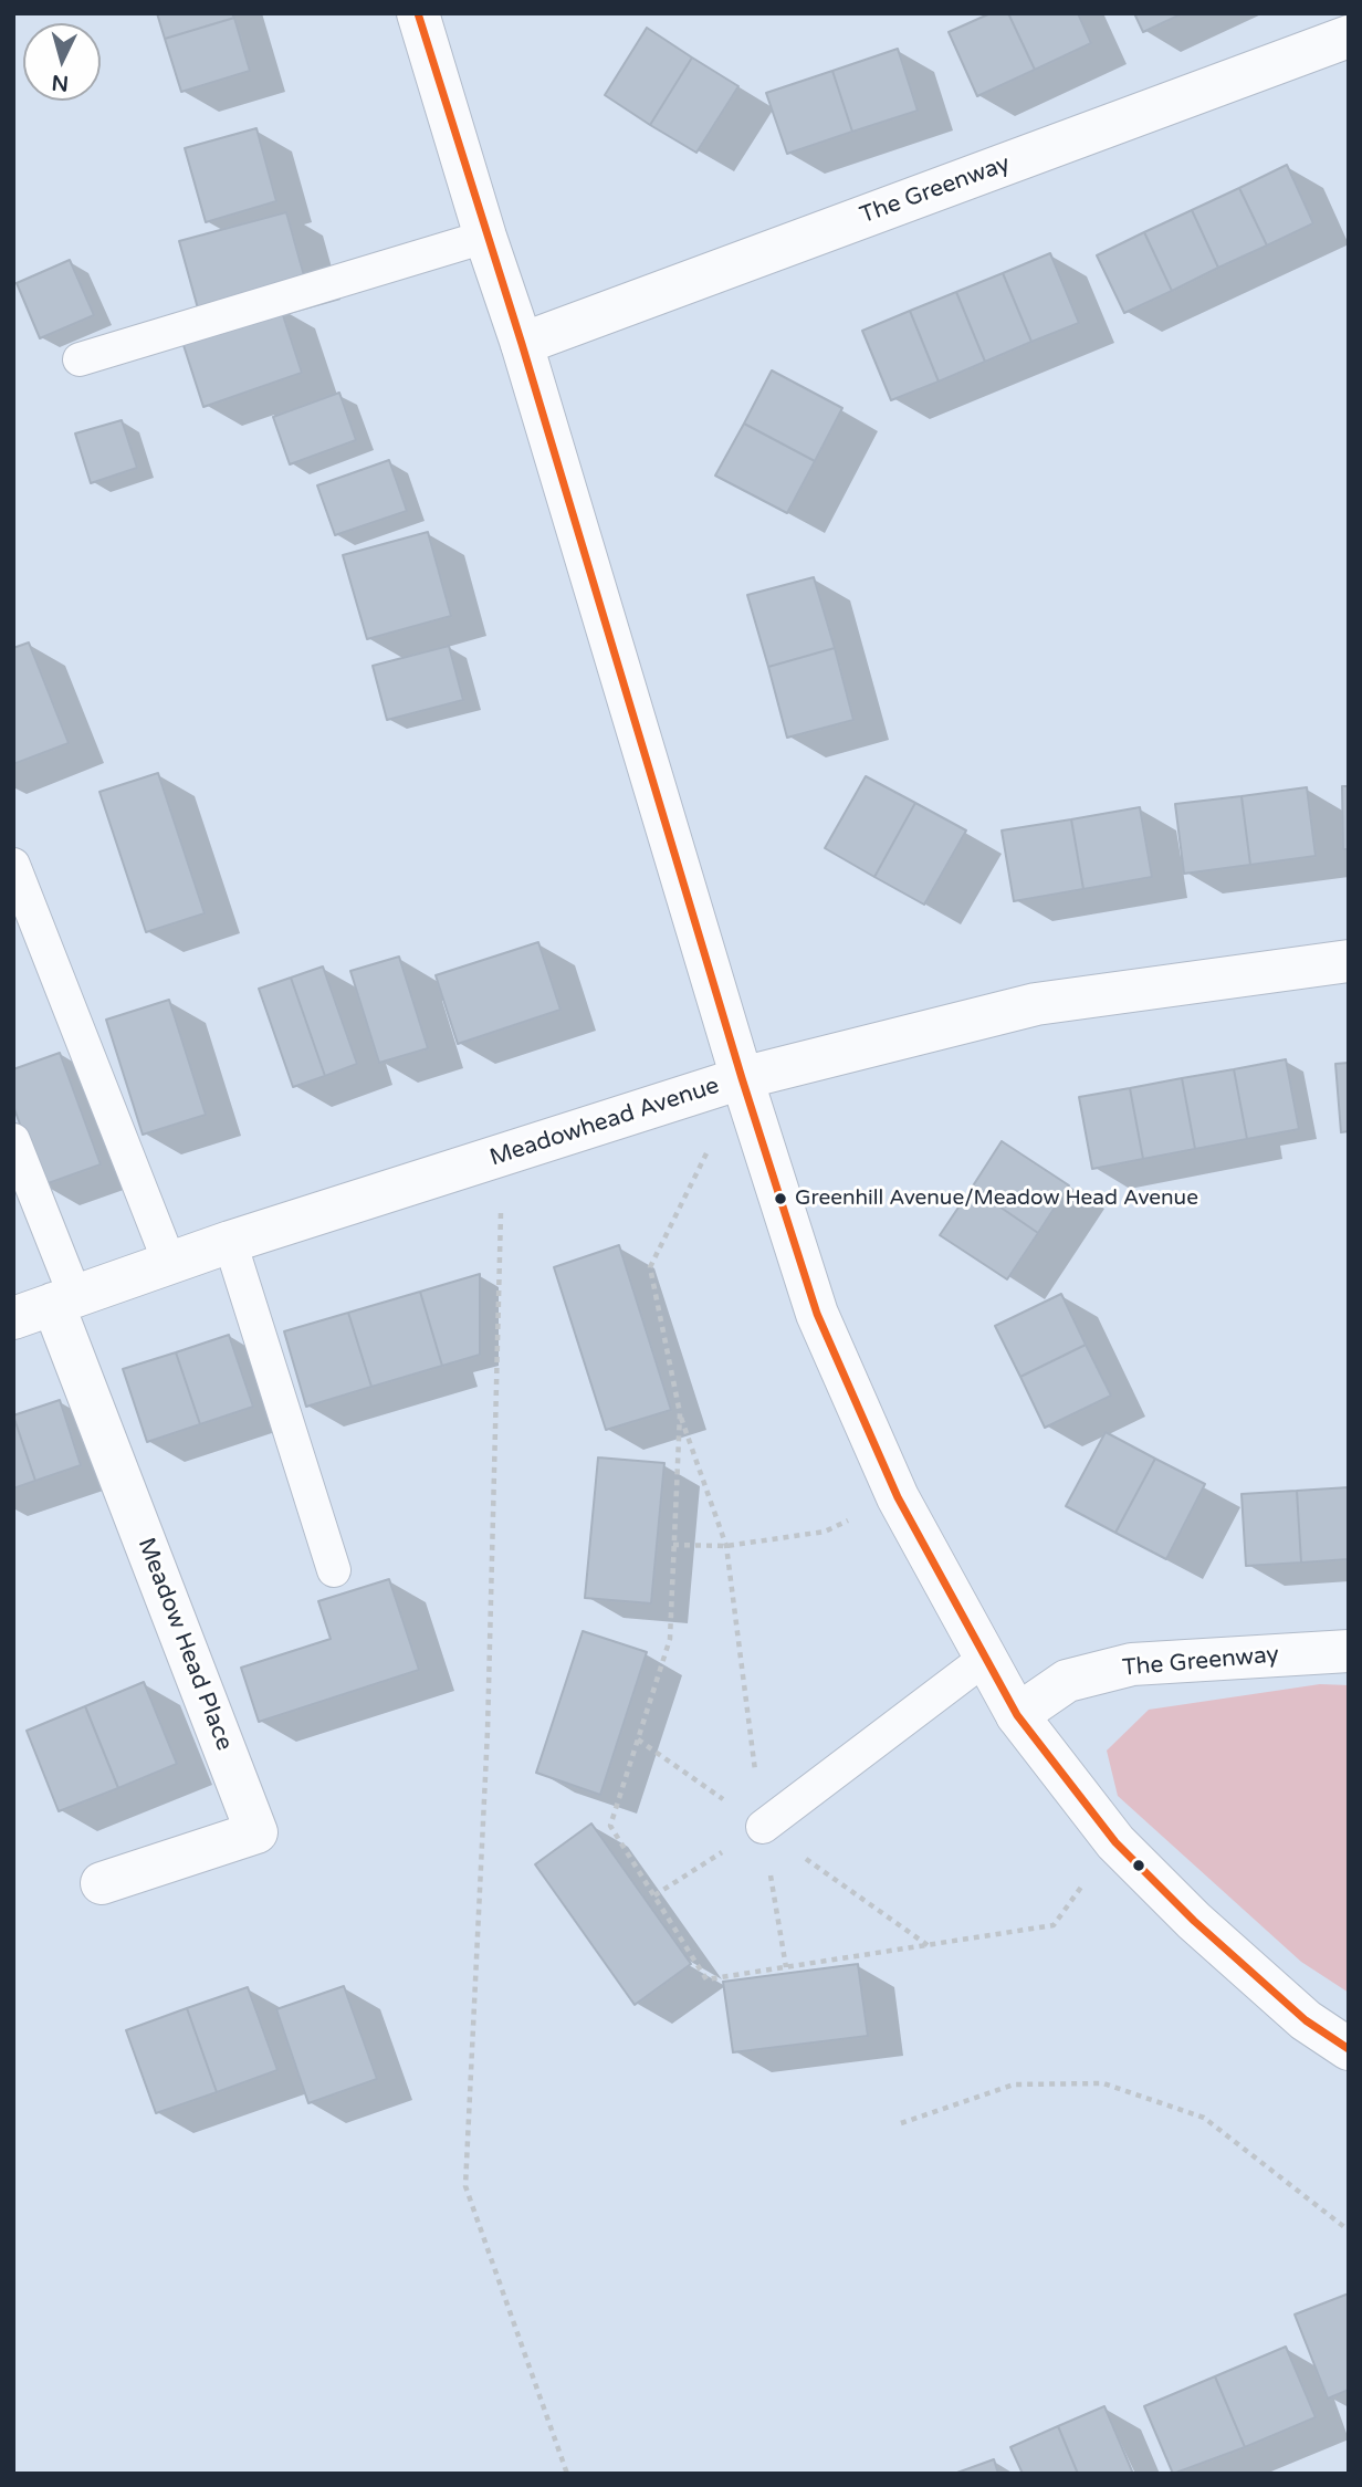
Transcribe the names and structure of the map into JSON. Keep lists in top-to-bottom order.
{
  "streets": {
    "street": ["The Greenway", "Meadowhead Avenue", "Meadow Head Place"]
  },
  "crossings": [
    ["Meadowhead Avenue", "Meadow Head Place"]
  ],
  "places": ["Greenhill Avenue/Meadow Head Avenue"],
  "north": "bottom"
}
